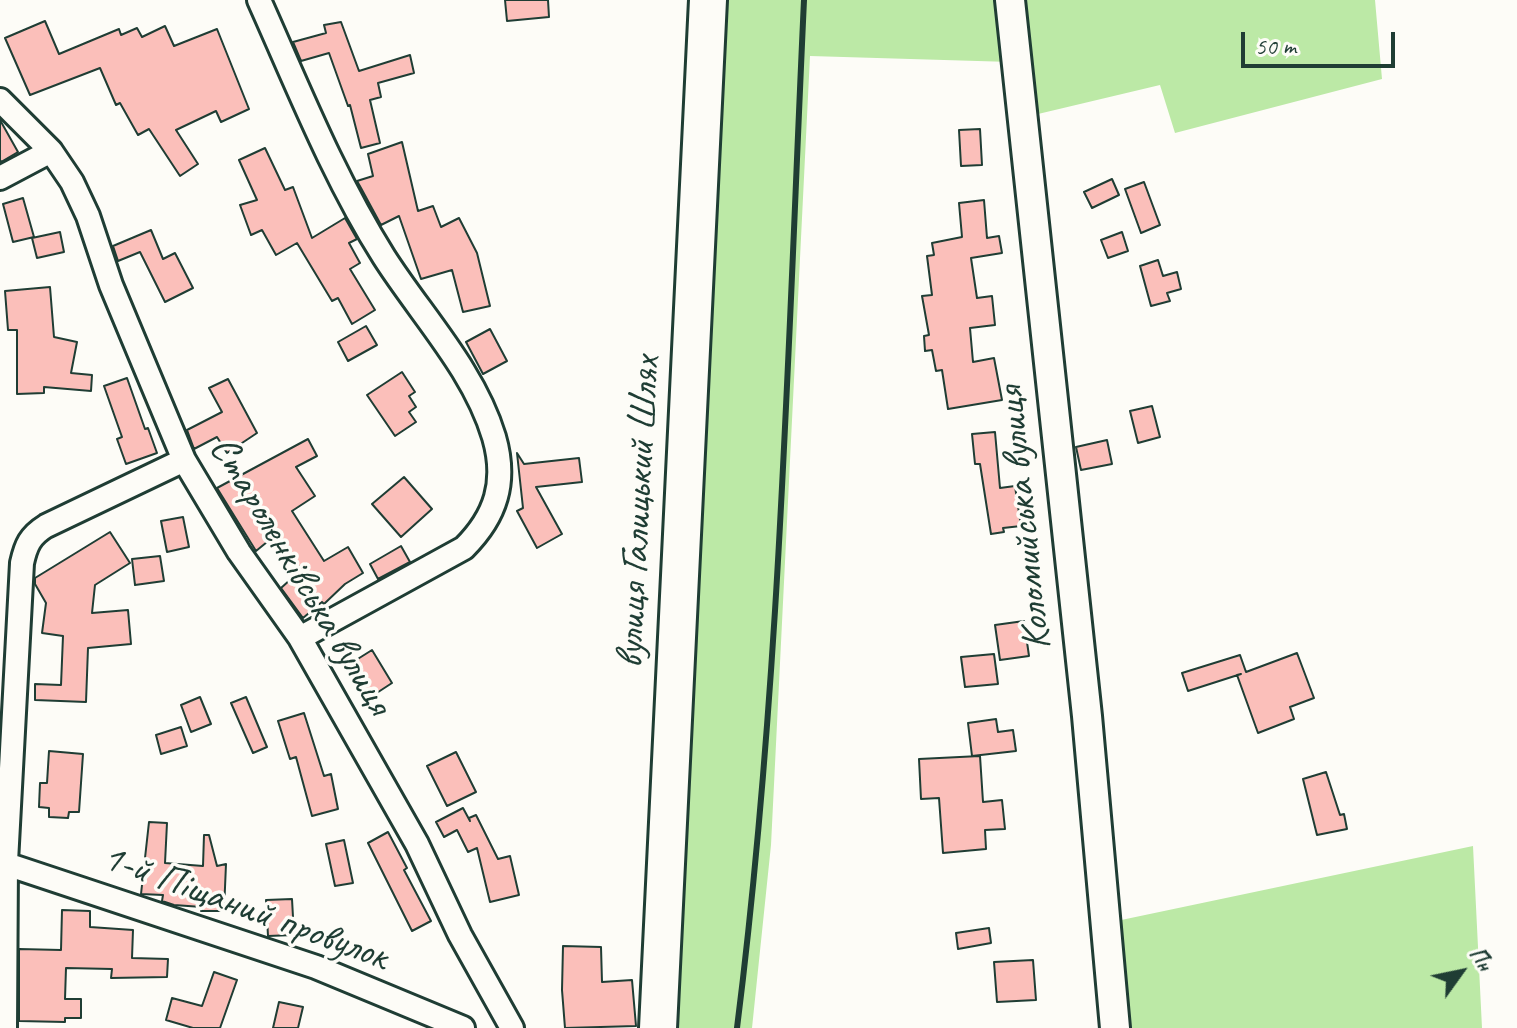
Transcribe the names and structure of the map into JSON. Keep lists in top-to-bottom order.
{
  "streets": {
    "highway": ["вулиця Галицький Шлях"],
    "street": ["Коломийська вулиця", "Староленківська вулиця", "1-й Піщаний провулок"]
  },
  "scale_bar": "50 m",
  "north": "top right"
}
